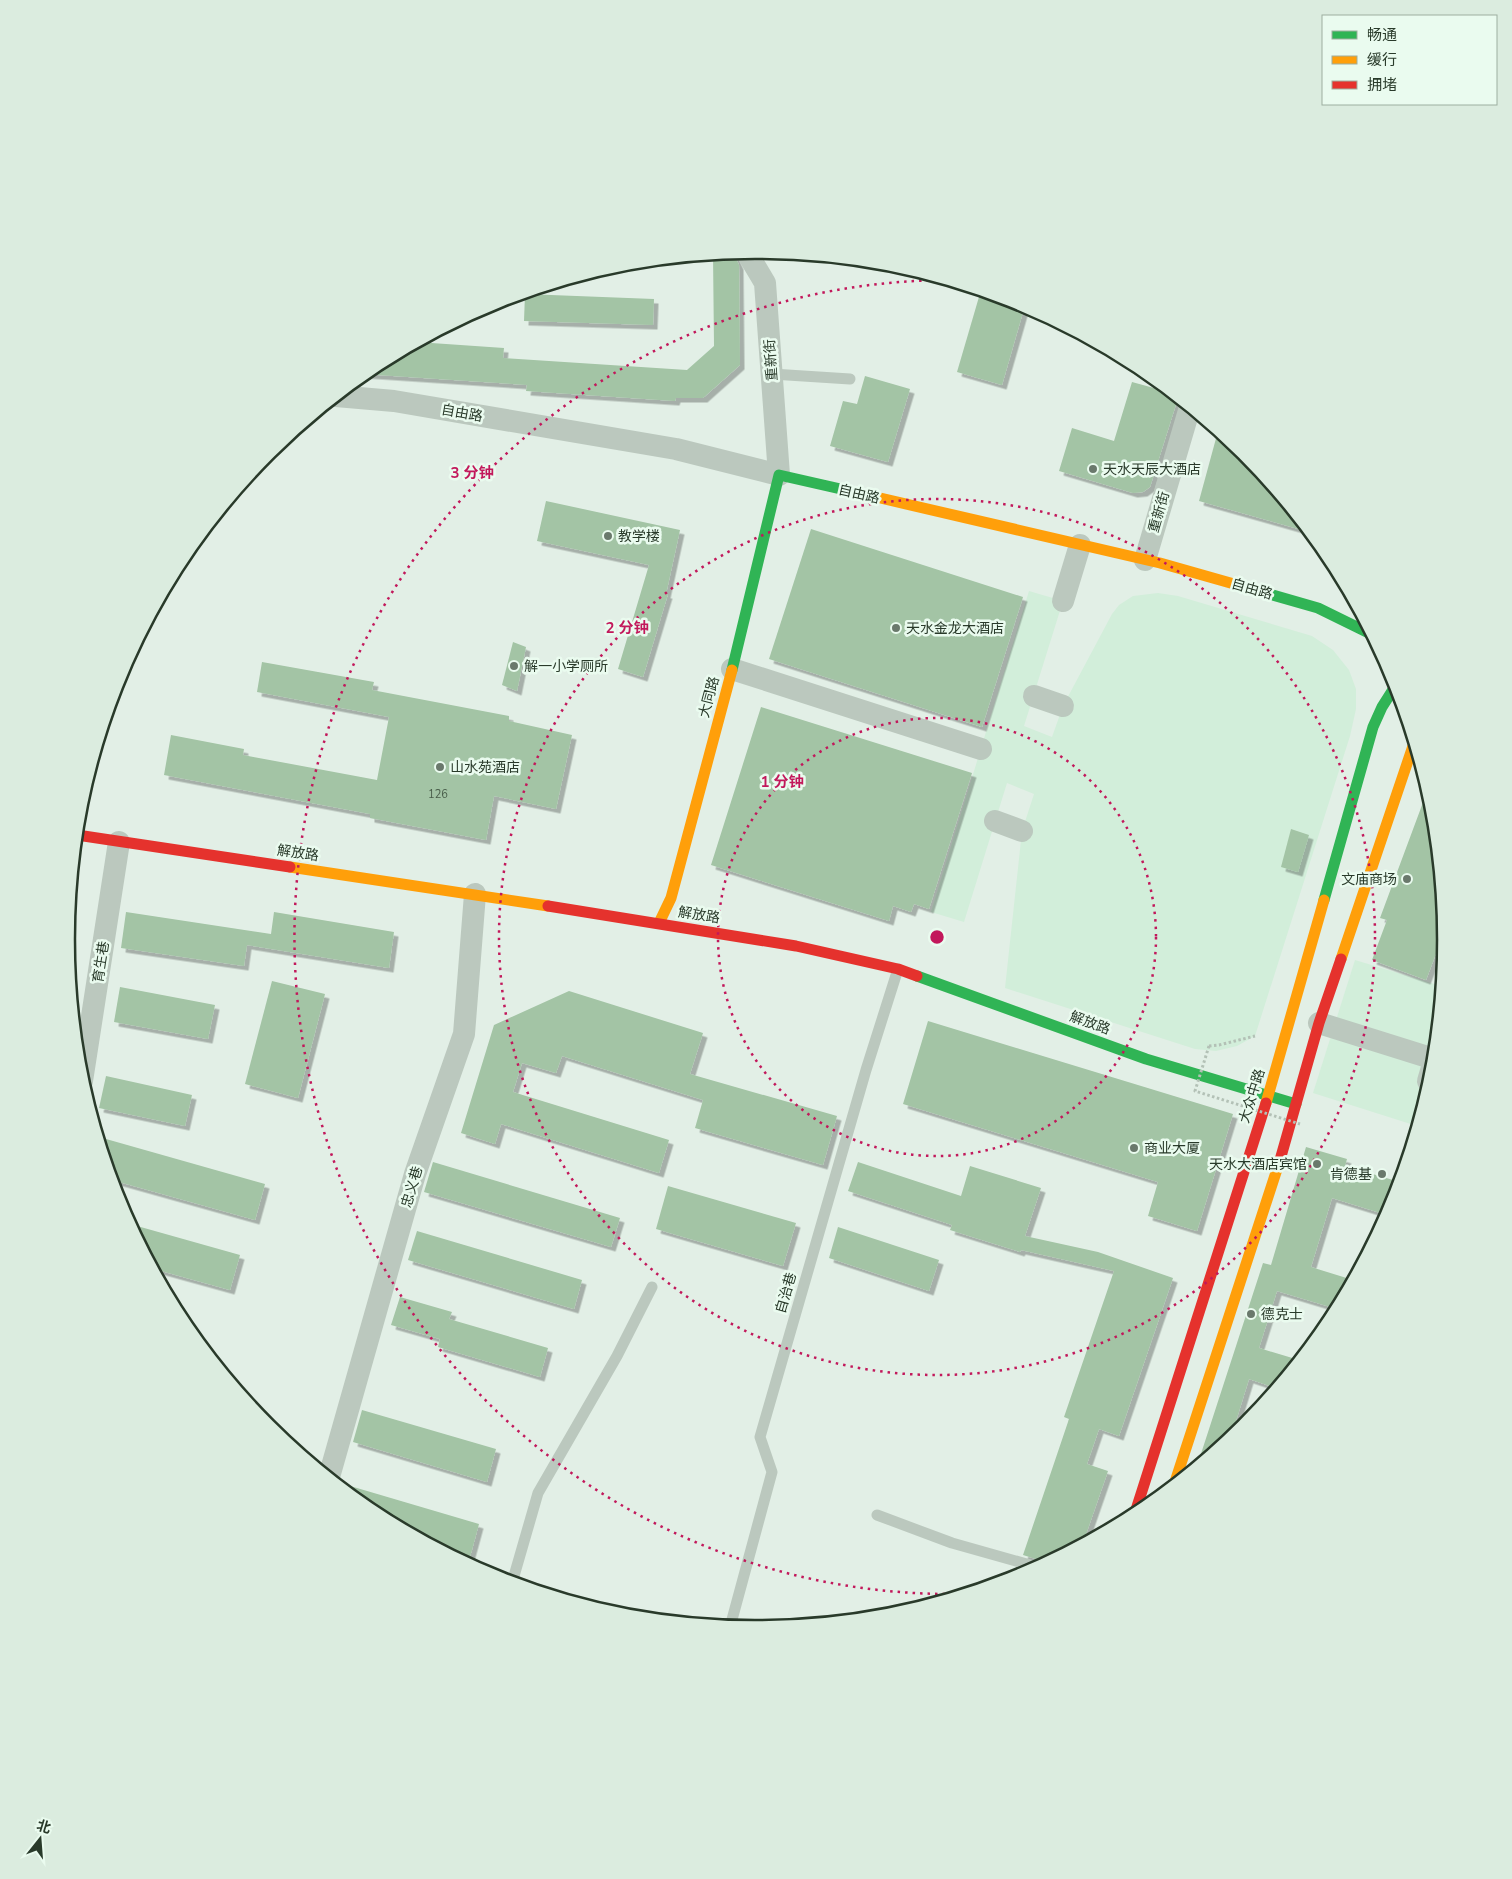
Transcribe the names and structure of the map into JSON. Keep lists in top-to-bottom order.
{
  "streets": {
    "main road": [
      "自由路",
      "大同路",
      "解放路",
      "大众中路"
    ],
    "street": ["重新街", "育生巷", "忠义巷"],
    "lane": ["自治巷"]
  },
  "crossings": [
    ["重新街", "自由路"],
    ["重新街", "大同路"],
    ["自由路", "大同路"],
    ["大同路", "解放路"],
    ["解放路", "育生巷"],
    ["解放路", "大众中路"],
    ["解放路", "忠义巷"],
    ["解放路", "自治巷"]
  ],
  "places": [
    "天水天辰大酒店",
    "教学楼",
    "天水金龙大酒店",
    "解一小学厕所",
    "山水苑酒店",
    "文庙商场",
    "商业大厦",
    "天水大酒店宾馆",
    "肯德基",
    "德克士"
  ],
  "house_numbers": ["126"],
  "legend": ["畅通", "缓行", "拥堵"],
  "north": "top",
  "rings": ["3 分钟", "2 分钟", "1 分钟"]
}
